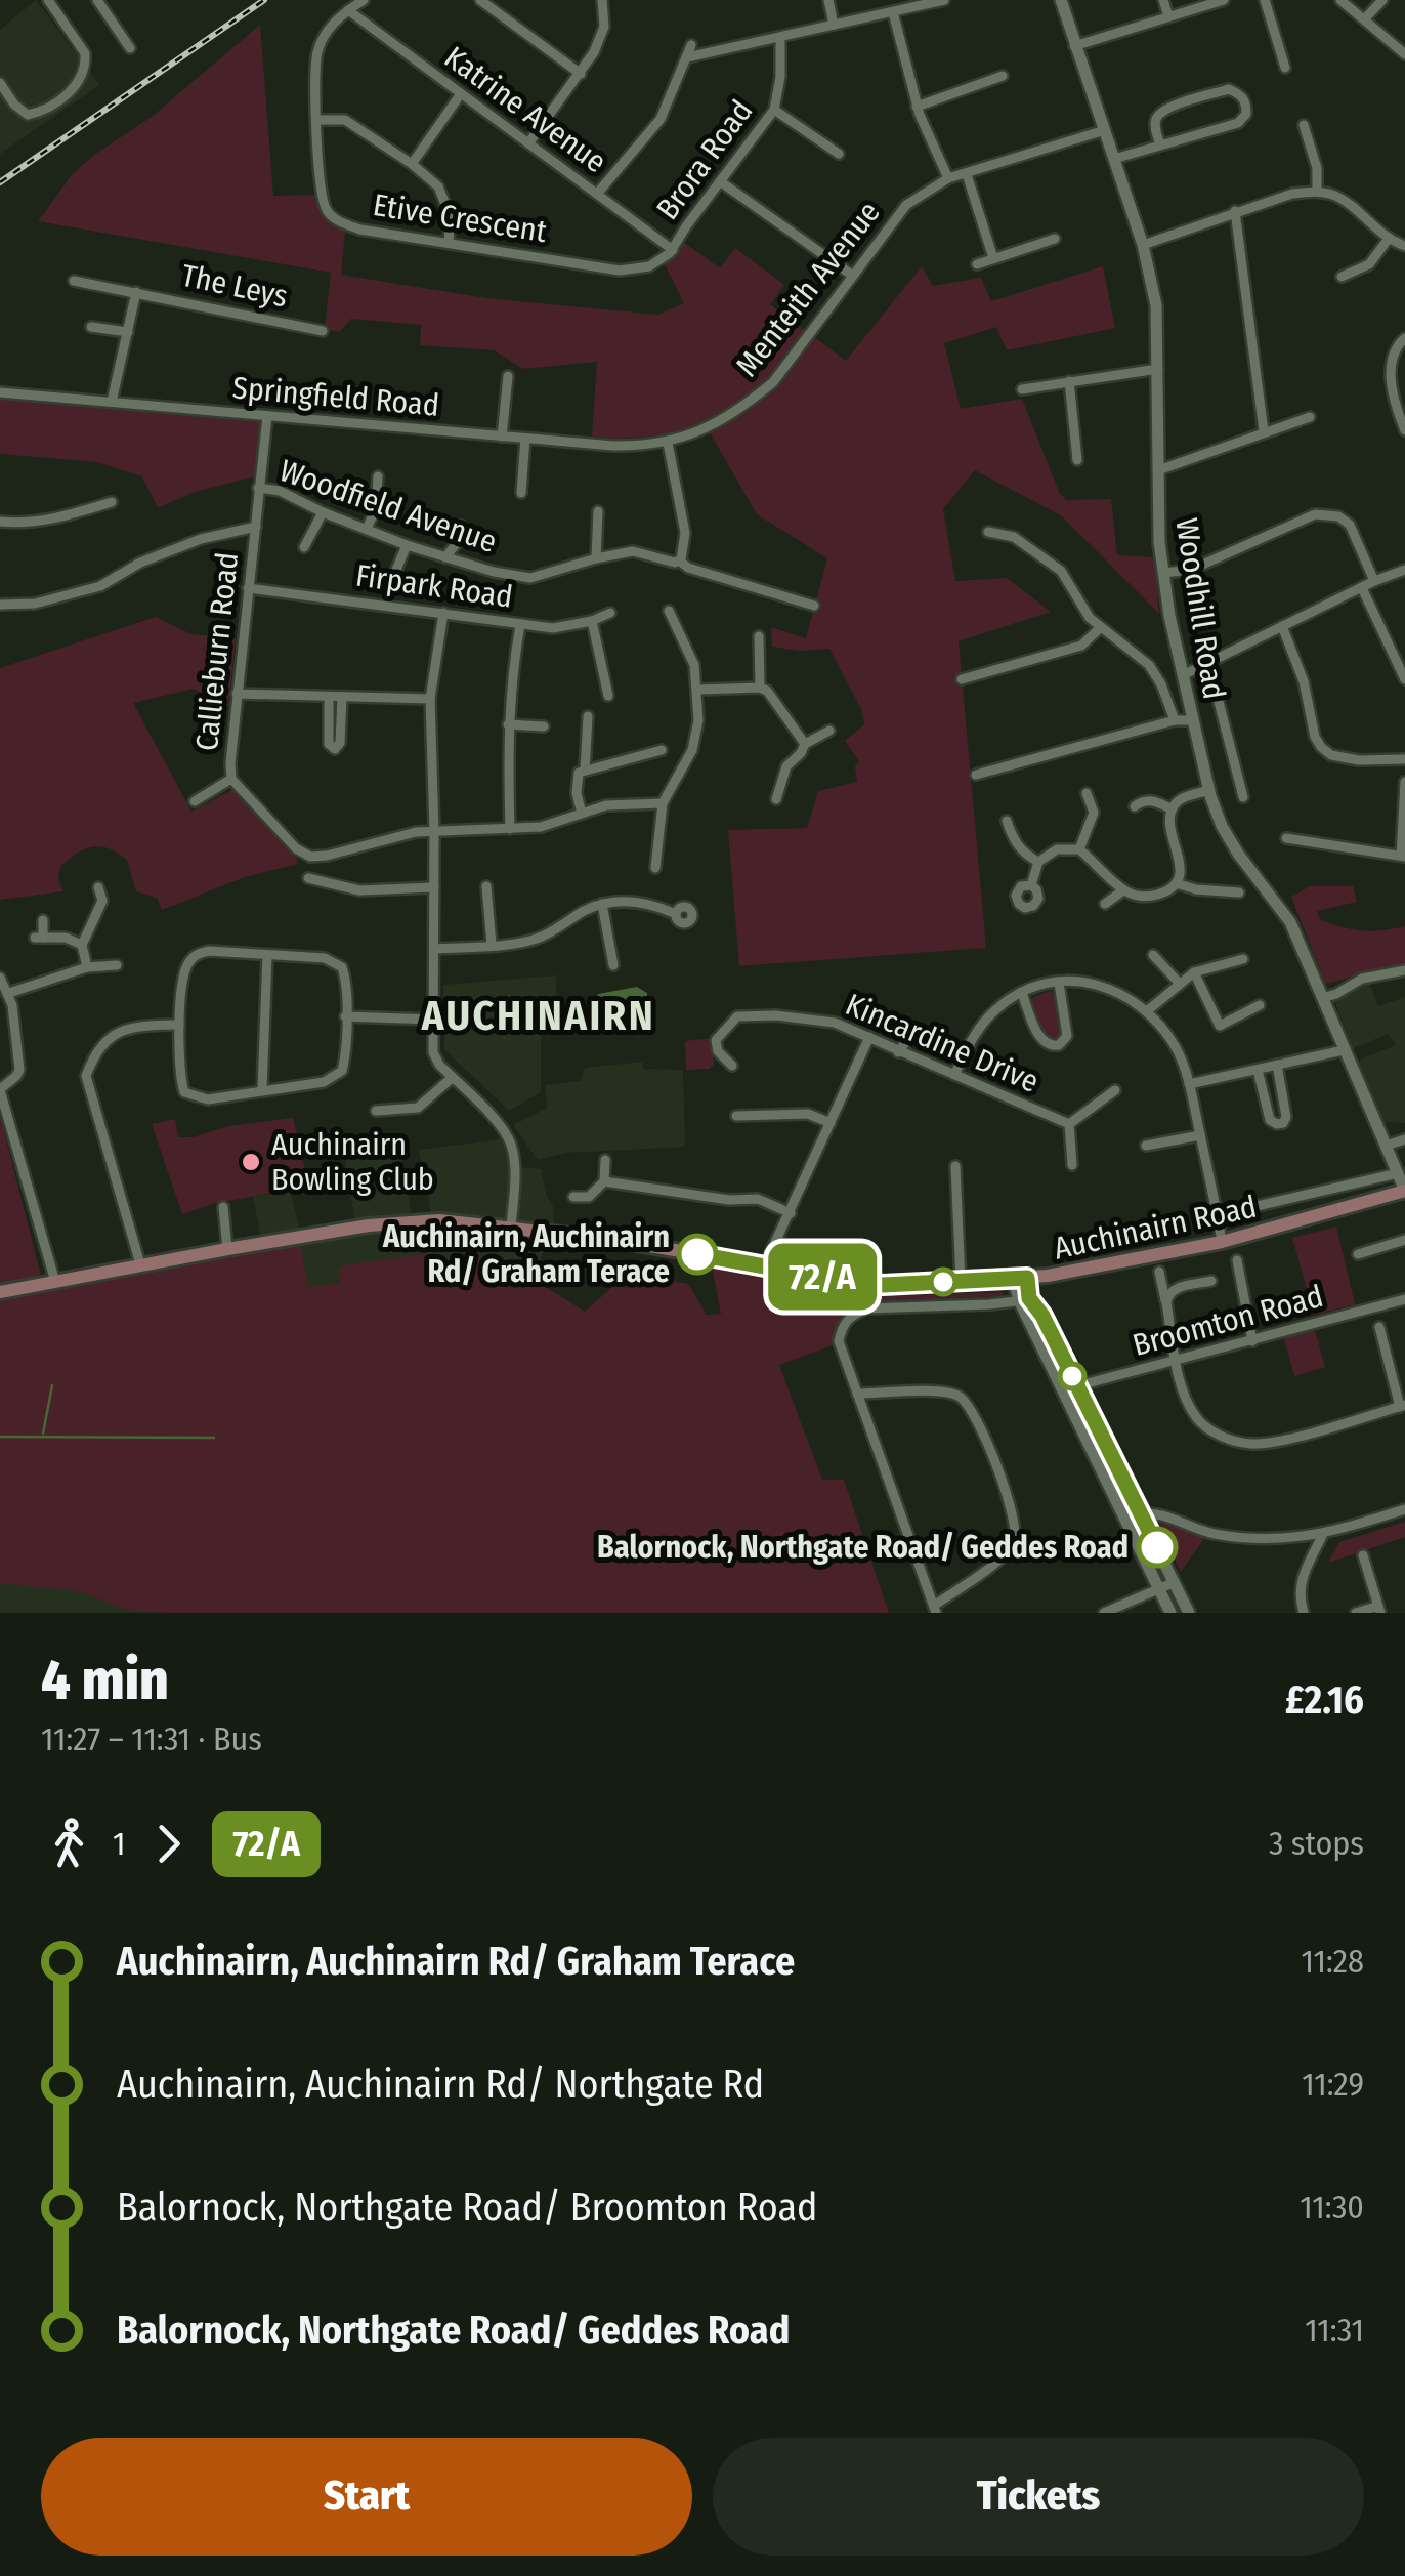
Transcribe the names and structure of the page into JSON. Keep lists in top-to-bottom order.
{
  "streets": {
    "main road": ["Auchinairn Road"],
    "street": [
      "Katrine Avenue",
      "Brora Road",
      "Etive Crescent",
      "The Leys",
      "Menteith Avenue",
      "Springfield Road",
      "Woodfield Avenue",
      "Firpark Road",
      "Woodhill Road",
      "Callieburn Road",
      "Kincardine Drive",
      "Broomton Road"
    ]
  },
  "crossings": [
    ["Katrine Avenue", "Brora Road"],
    ["Katrine Avenue", "Etive Crescent"],
    ["Brora Road", "Etive Crescent"],
    ["The Leys", "Springfield Road"],
    ["Menteith Avenue", "Springfield Road"],
    ["Menteith Avenue", "Woodhill Road"],
    ["Springfield Road", "Callieburn Road"],
    ["Woodfield Avenue", "Callieburn Road"],
    ["Firpark Road", "Callieburn Road"],
    ["Woodhill Road", "Auchinairn Road"]
  ],
  "districts": ["AUCHINAIRN"],
  "places": ["Auchinairn Bowling Club", "Auchinairn, Auchinairn Rd/ Graham Terace", "Balornock, Northgate Road/ Geddes Road"],
  "lines": ["bus line 72/A"],
  "page": {
    "on_map": "72/A",
    "heading": ["4 min", "11:27 – 11:31 · Bus", "£2.16"],
    "legs": ["1", "72/A", "3 stops"],
    "list": [
      {
        "name": "Auchinairn, Auchinairn Rd/ Graham Terace",
        "value": "11:28"
      },
      {
        "name": "Auchinairn, Auchinairn Rd/ Northgate Rd",
        "value": "11:29"
      },
      {
        "name": "Balornock, Northgate Road/ Broomton Road",
        "value": "11:30"
      },
      {
        "name": "Balornock, Northgate Road/ Geddes Road",
        "value": "11:31"
      }
    ],
    "buttons": ["Start", "Tickets"]
  }
}
